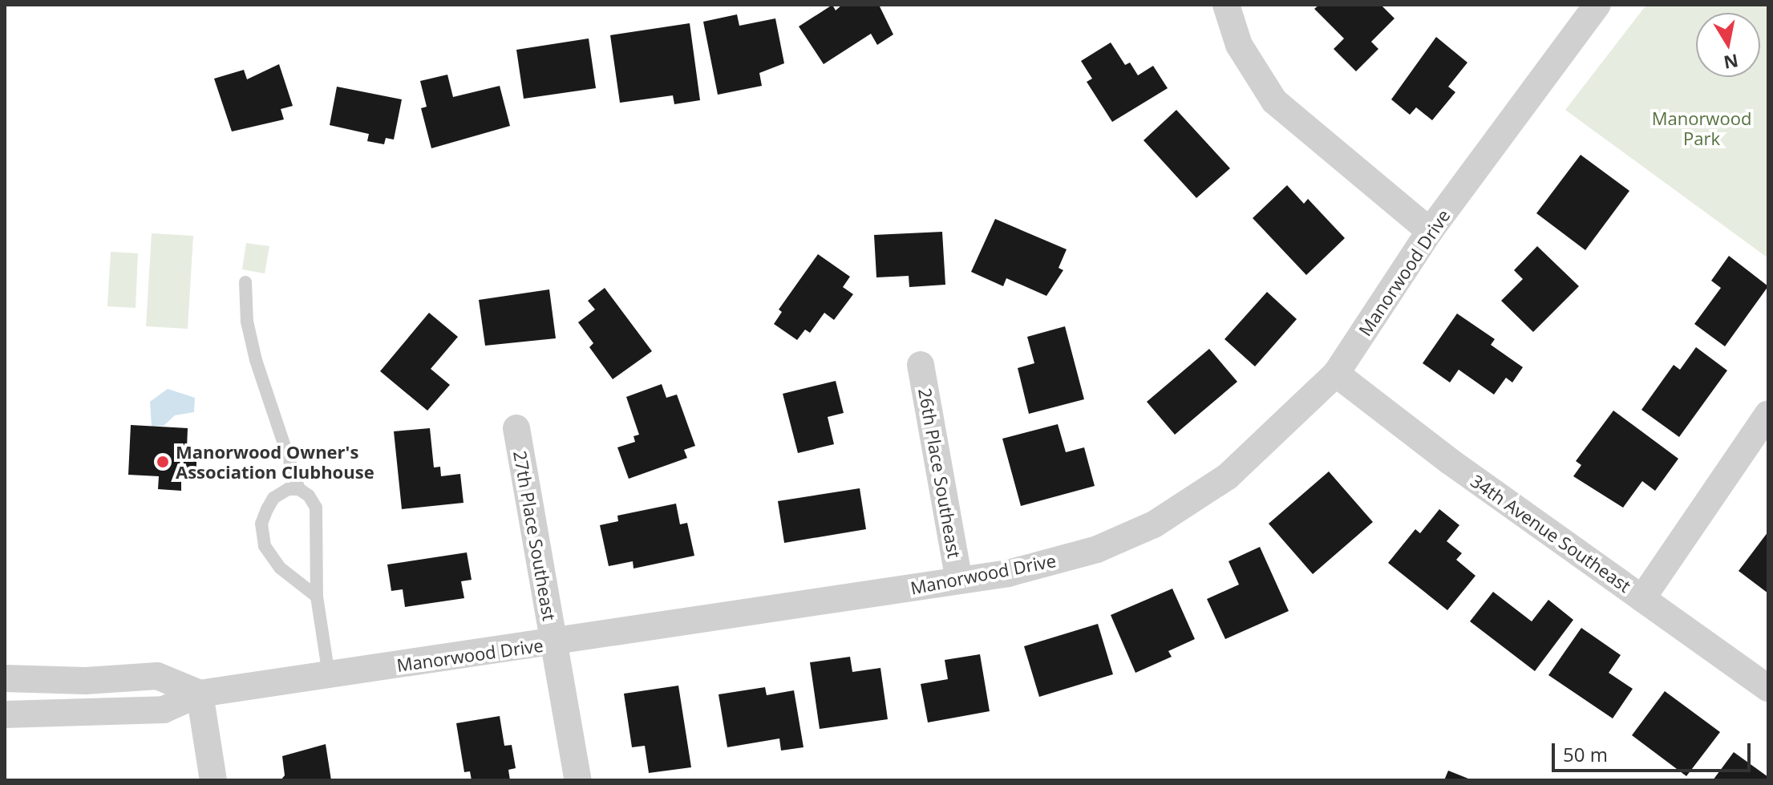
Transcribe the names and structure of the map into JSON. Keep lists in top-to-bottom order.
{
  "streets": {
    "street": [
      "Manorwood Drive",
      "26th Place Southeast",
      "34th Avenue Southeast",
      "27th Place Southeast"
    ]
  },
  "crossings": [
    ["Manorwood Drive", "26th Place Southeast"],
    ["Manorwood Drive", "34th Avenue Southeast"],
    ["Manorwood Drive", "27th Place Southeast"]
  ],
  "parks": ["Manorwood Park"],
  "places": ["Manorwood Owner's Association Clubhouse"],
  "scale_bar": "50 m",
  "north": "bottom"
}
